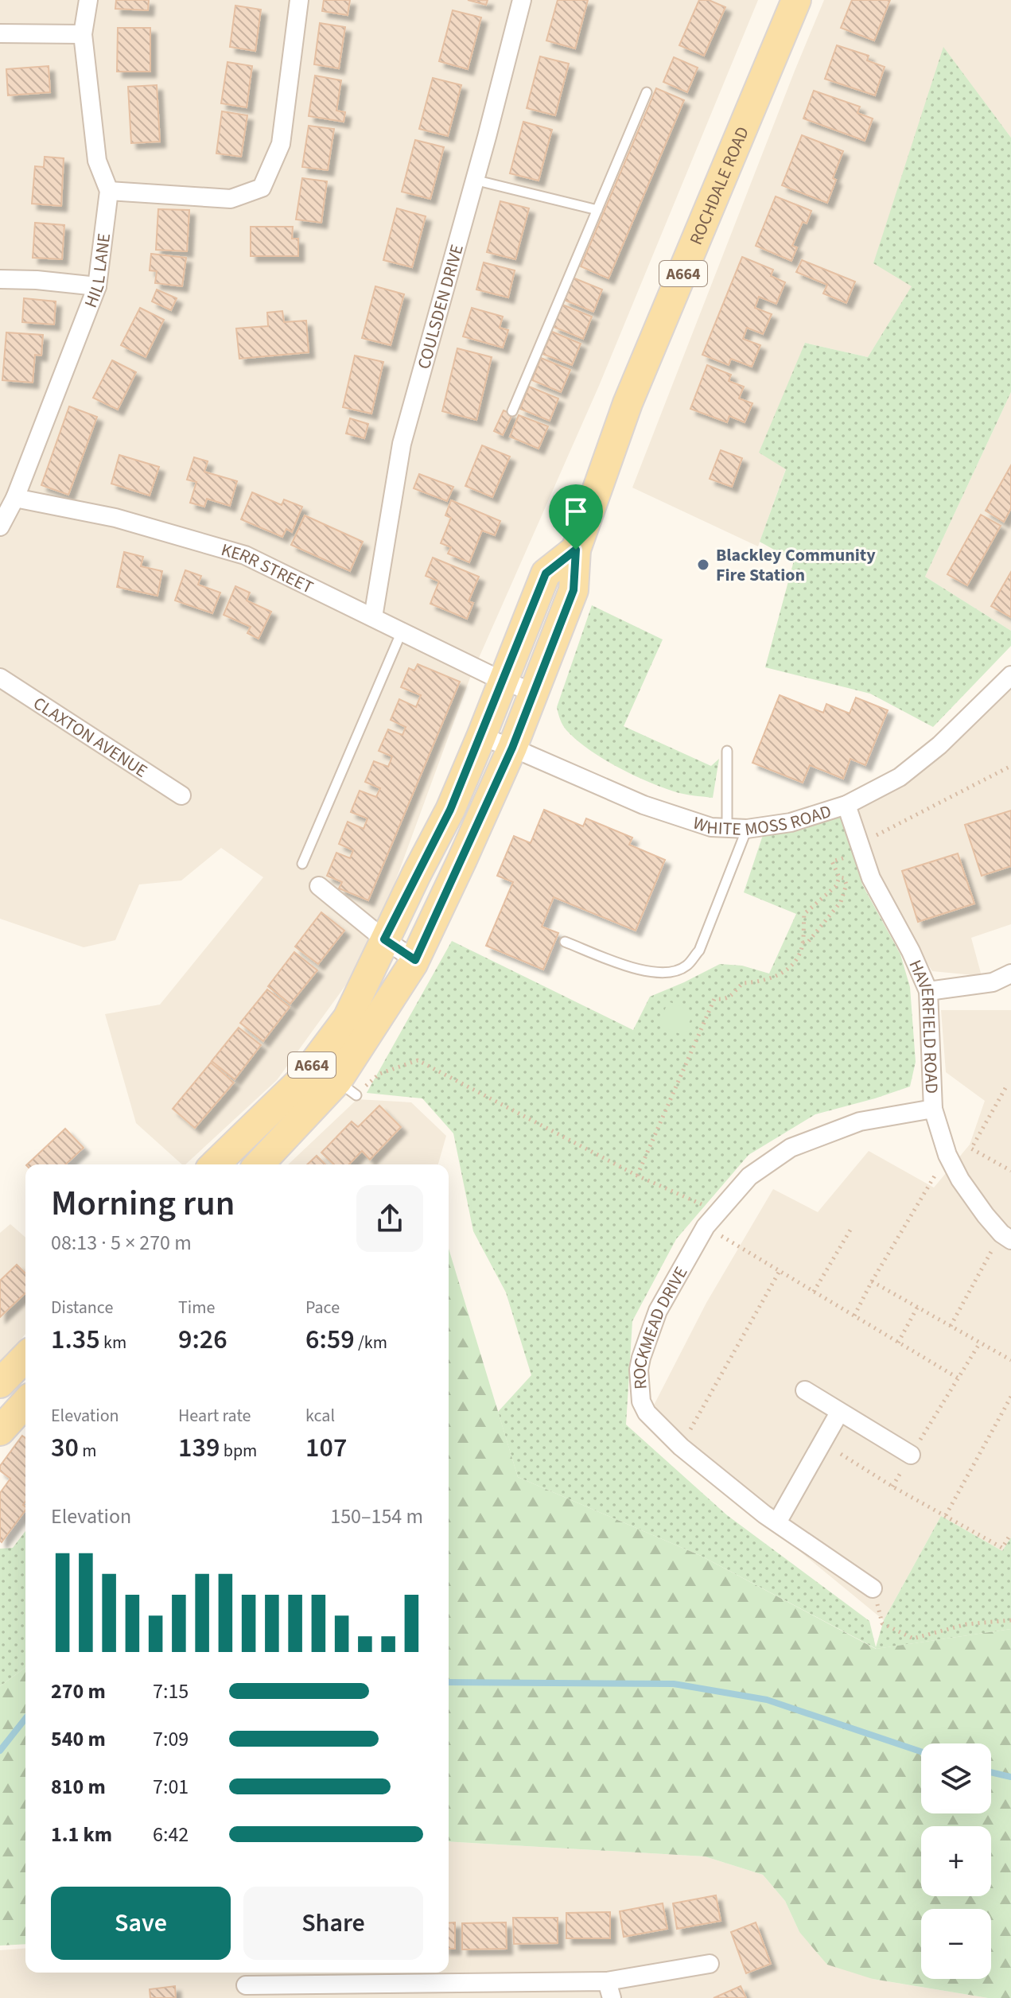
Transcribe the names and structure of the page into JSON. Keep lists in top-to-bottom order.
{
  "streets": {
    "main road": ["ROCHDALE ROAD", "A664"],
    "street": [
      "HILL LANE",
      "COULSDEN DRIVE",
      "KERR STREET",
      "CLAXTON AVENUE",
      "WHITE MOSS ROAD",
      "HAVERFIELD ROAD",
      "ROCKMEAD DRIVE"
    ]
  },
  "crossings": [
    ["ROCHDALE ROAD", "A664"],
    ["ROCHDALE ROAD", "KERR STREET"],
    ["ROCHDALE ROAD", "WHITE MOSS ROAD"],
    ["HILL LANE", "KERR STREET"],
    ["A664", "KERR STREET"],
    ["A664", "WHITE MOSS ROAD"],
    ["COULSDEN DRIVE", "KERR STREET"],
    ["WHITE MOSS ROAD", "HAVERFIELD ROAD"],
    ["HAVERFIELD ROAD", "ROCKMEAD DRIVE"]
  ],
  "places": ["Blackley Community Fire Station"],
  "page": {
    "heading": ["Morning run", "08:13 · 5 × 270 m"],
    "stats": [
      ["Distance", "1.35 km"],
      ["Time", "9:26"],
      ["Pace", "6:59 /km"],
      ["Elevation", "30 m"],
      ["Heart rate", "139 bpm"],
      ["kcal", "107"]
    ],
    "chart": ["Elevation", "150–154 m"],
    "list": [
      {
        "name": "270 m",
        "note": "7:15"
      },
      {
        "name": "540 m",
        "note": "7:09"
      },
      {
        "name": "810 m",
        "note": "7:01"
      },
      {
        "name": "1.1 km",
        "note": "6:42"
      }
    ],
    "map_buttons": ["+", "−"],
    "buttons": ["Save", "Share"]
  }
}
